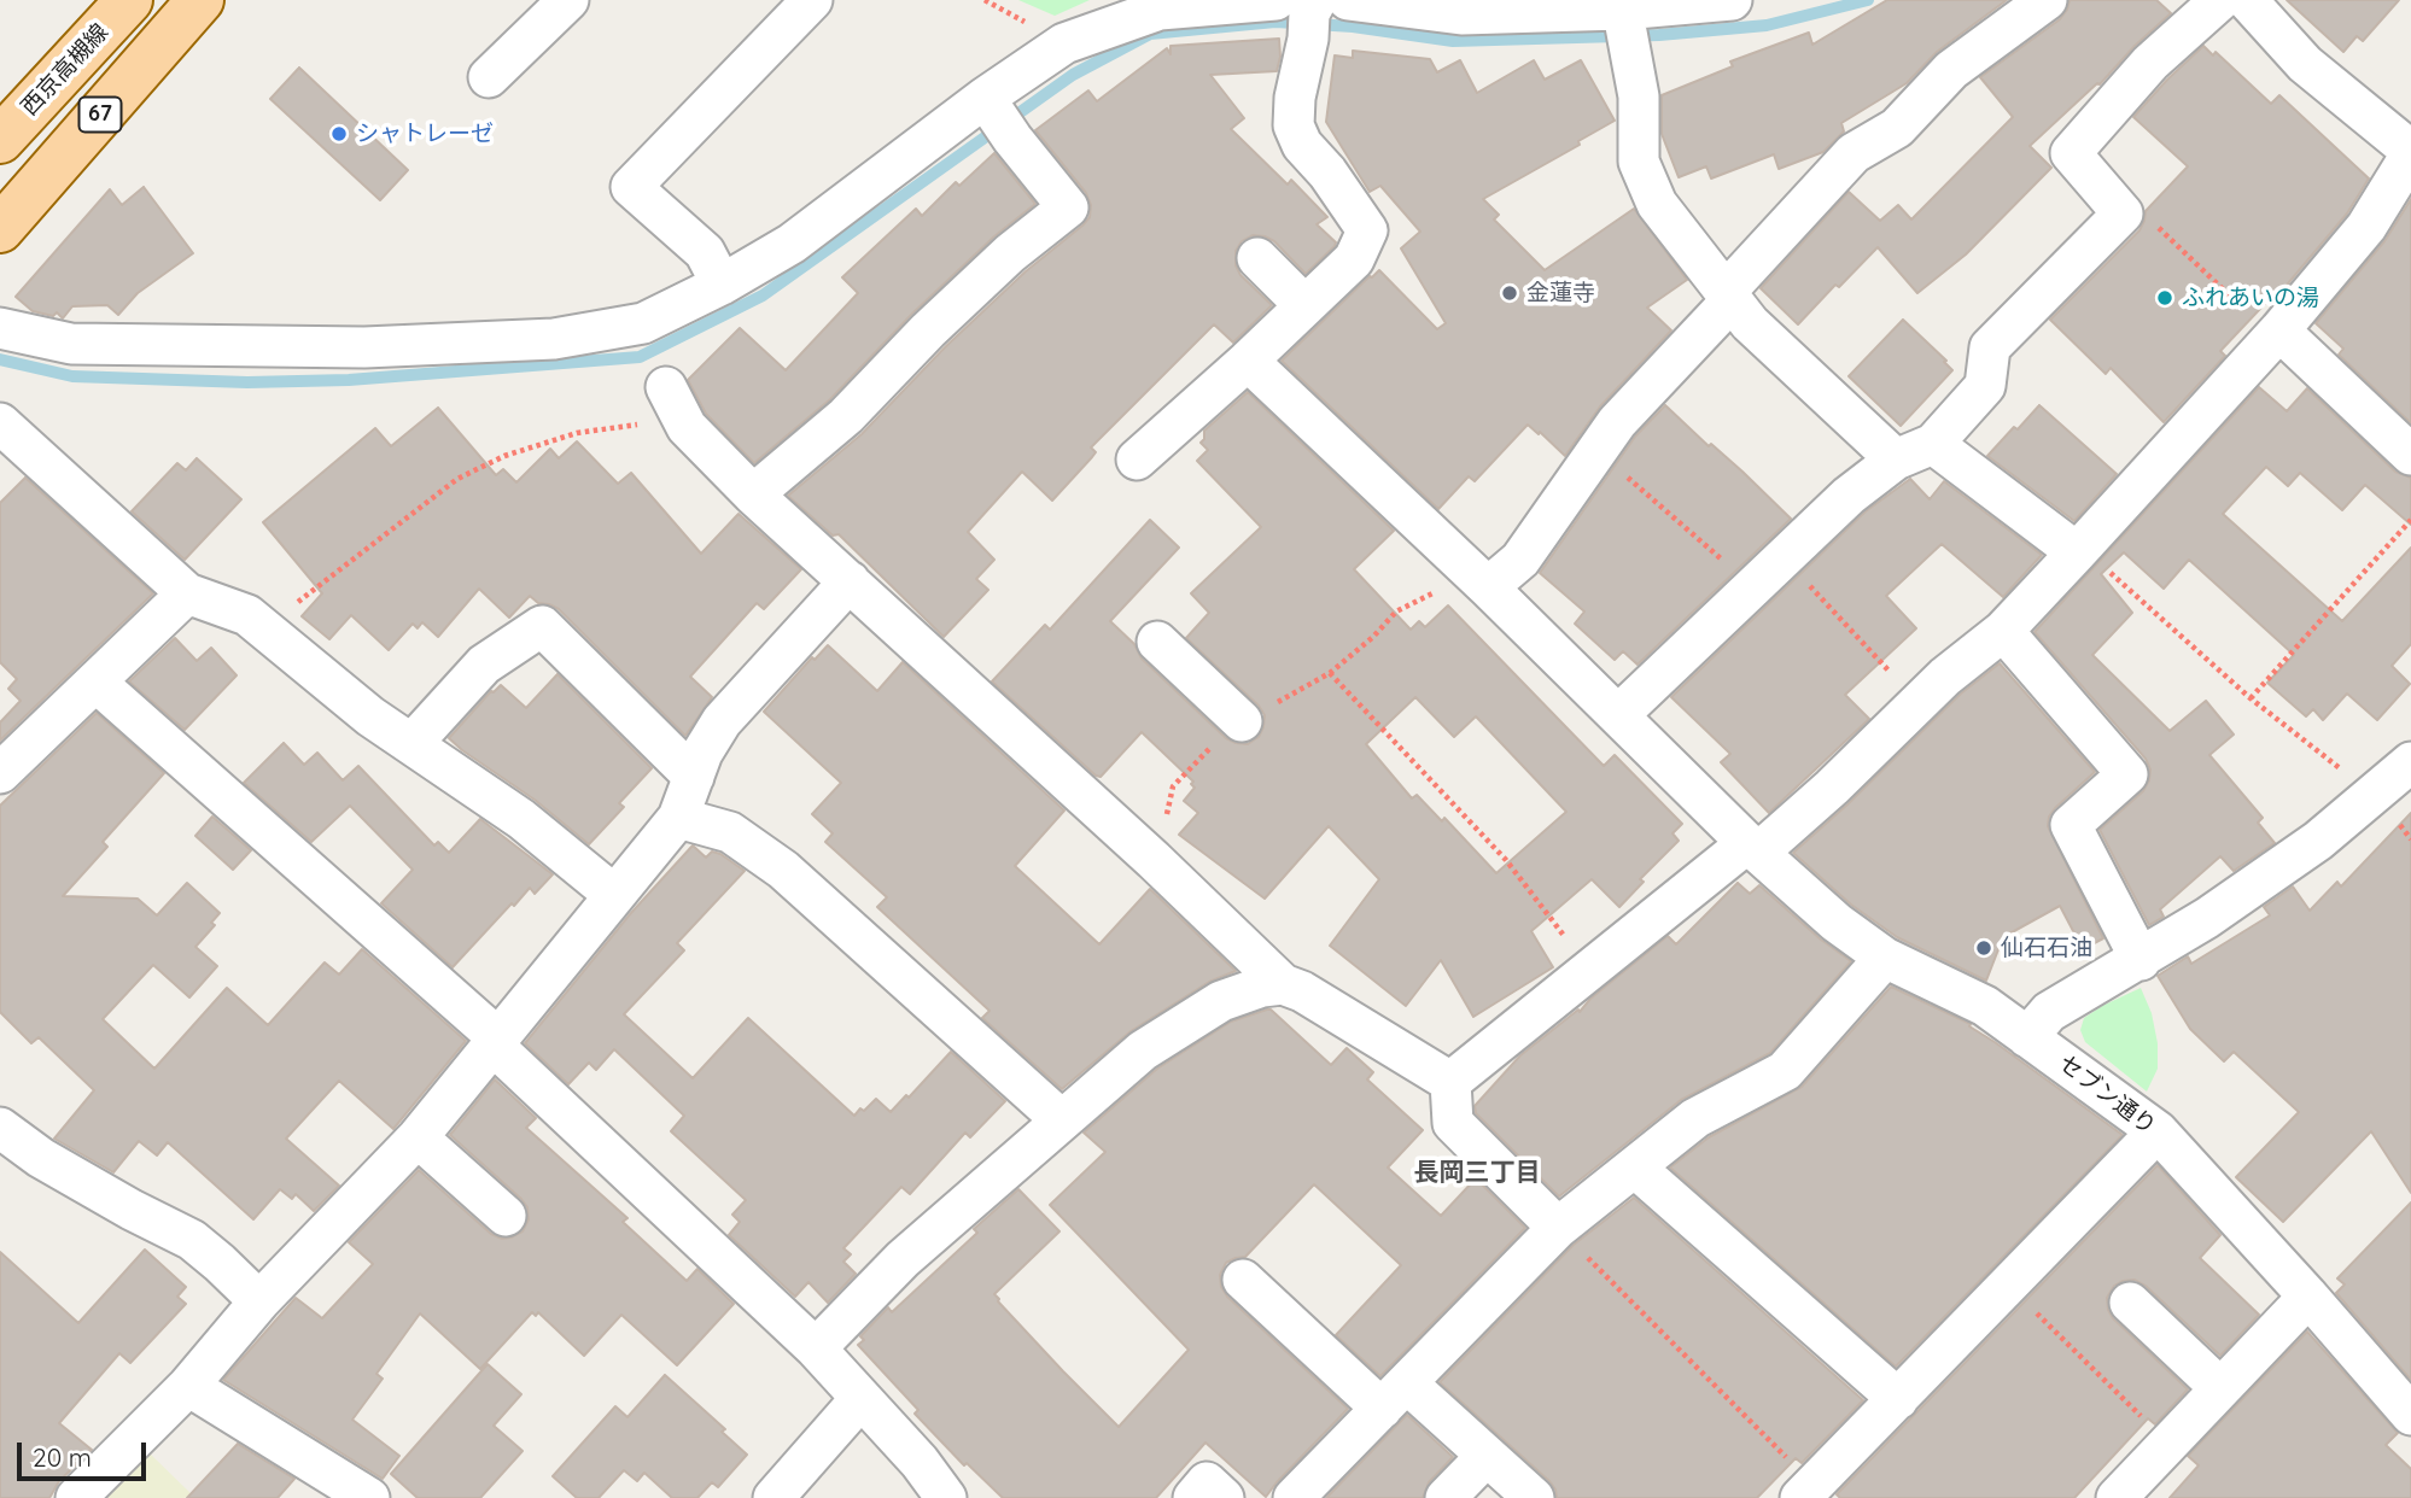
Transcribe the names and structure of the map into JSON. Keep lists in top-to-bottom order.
{
  "streets": {
    "main road": ["西京高槻線", "67"],
    "street": ["セブン通り"]
  },
  "districts": ["長岡三丁目"],
  "places": [
    "シャトレーゼ",
    "金蓮寺",
    "ふれあいの湯",
    "仙石石油"
  ],
  "scale_bar": "20 m"
}
